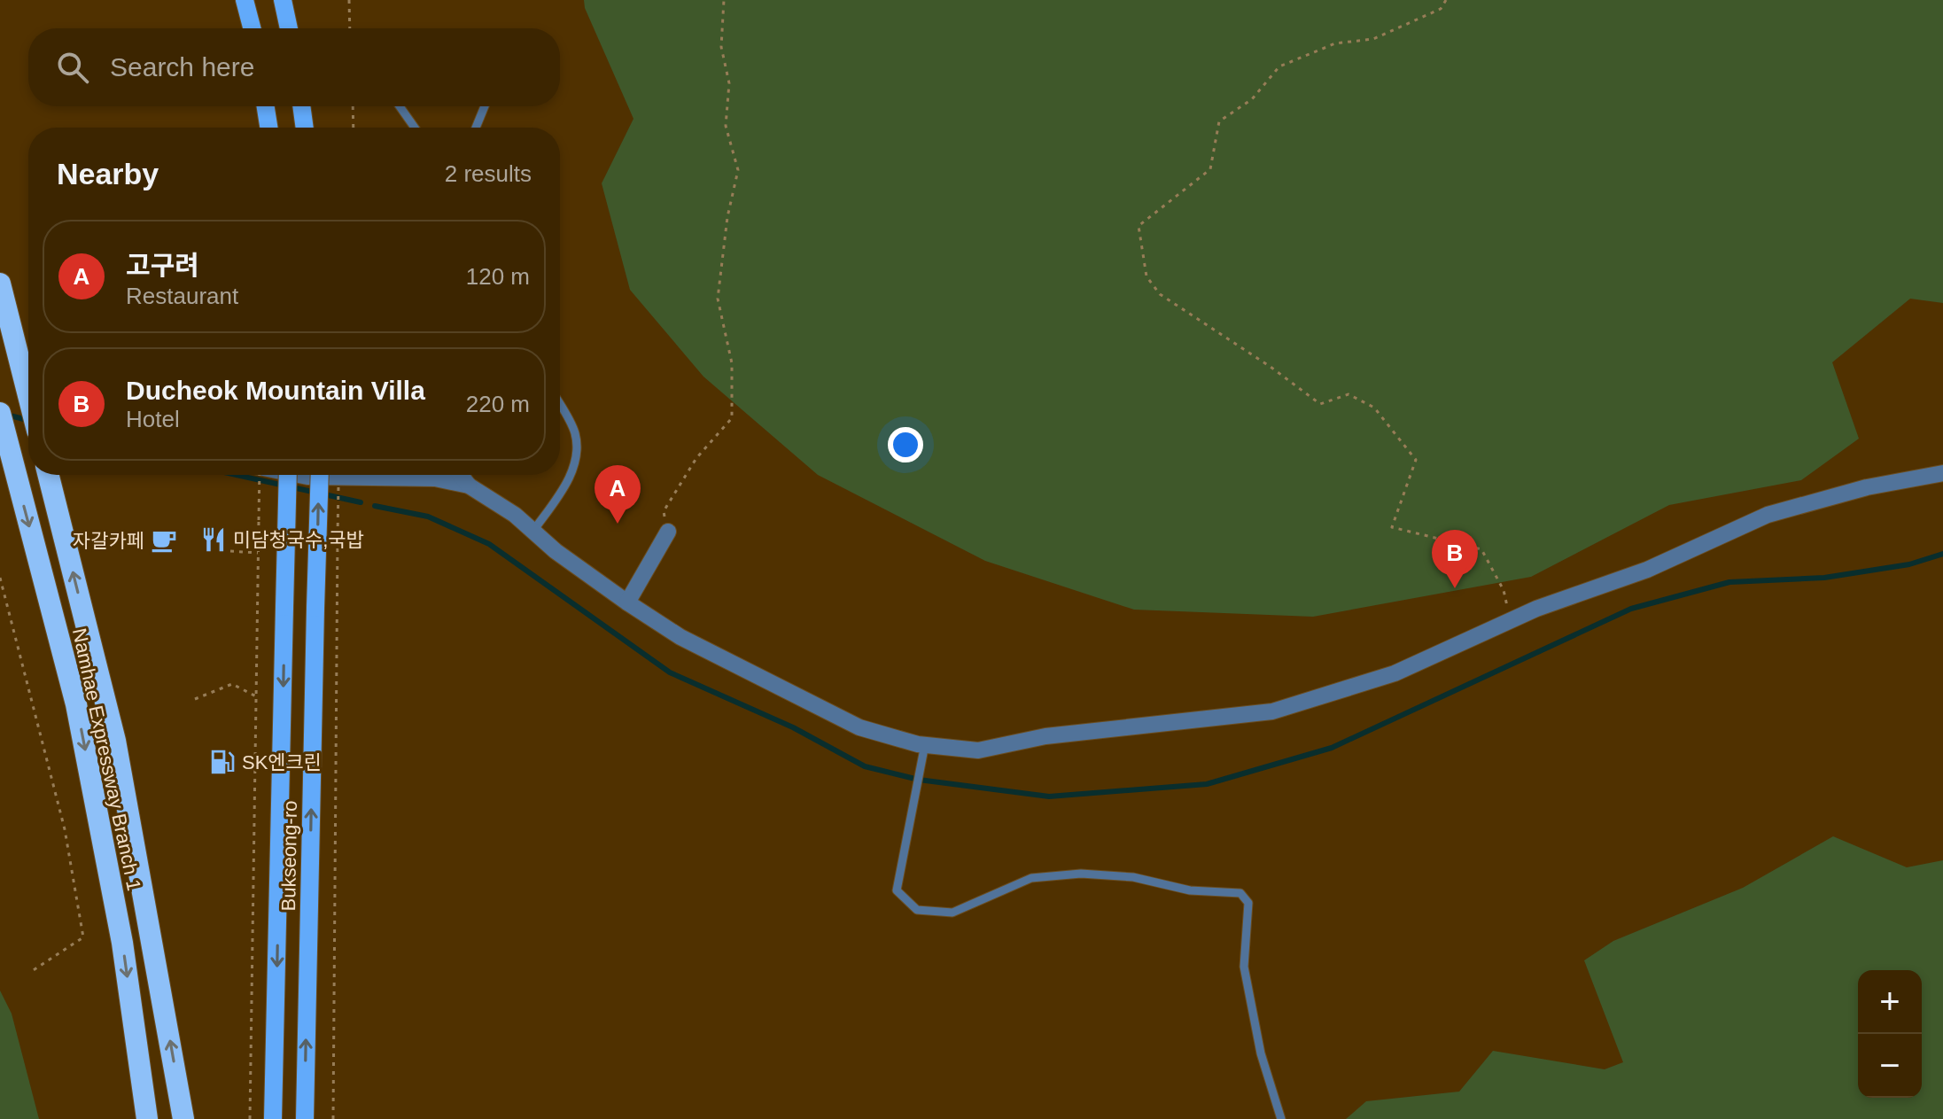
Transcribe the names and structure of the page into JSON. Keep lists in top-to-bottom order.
{
  "streets": {
    "highway": ["Namhae Expressway Branch 1"],
    "main road": ["Bukseong-ro"]
  },
  "places": {
    "restaurant": ["미담청국수,국밥"],
    "cafe": ["자갈카페"],
    "fuel station": ["SK엔크린"]
  },
  "page": {
    "search": "Search here",
    "heading": ["Nearby", "2 results"],
    "list": [
      {
        "mark": "A",
        "name": "고구려",
        "note": "Restaurant",
        "value": "120 m"
      },
      {
        "mark": "B",
        "name": "Ducheok Mountain Villa",
        "note": "Hotel",
        "value": "220 m"
      }
    ],
    "pins": ["A", "B"],
    "map_buttons": ["+", "−"]
  }
}
